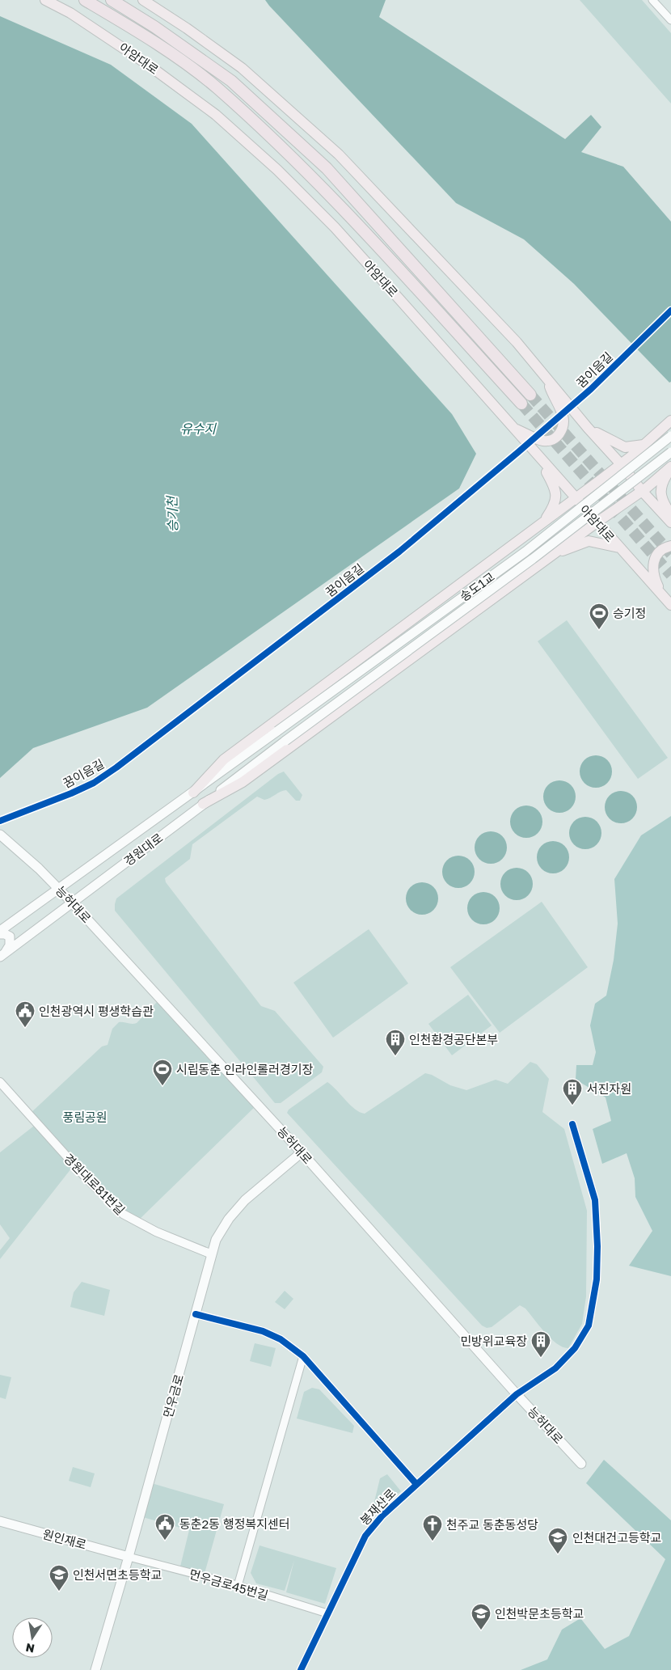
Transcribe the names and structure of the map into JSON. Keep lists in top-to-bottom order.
{
  "streets": {
    "highway": ["아암대로"],
    "main road": [
      "송도1교",
      "경원대로",
      "능허대로",
      "먼우금로",
      "원인재로"
    ],
    "street": ["경원대로81번길", "봉재산로", "먼우금로45번길"],
    "cycle path": ["꿈이음길"]
  },
  "crossings": [
    ["송도1교", "경원대로"],
    ["경원대로", "능허대로"],
    ["능허대로", "먼우금로"],
    ["능허대로", "봉재산로"],
    ["경원대로81번길", "먼우금로"],
    ["먼우금로", "원인재로"],
    ["먼우금로", "먼우금로45번길"],
    ["봉재산로", "먼우금로45번길"],
    ["원인재로", "먼우금로45번길"]
  ],
  "water": ["유수지", "승기천"],
  "parks": ["풍림공원"],
  "places": {
    "sports": ["승기정", "시립동춘 인라인롤러경기장"],
    "public building": ["인천광역시 평생학습관", "동춘2동 행정복지센터"],
    "building": ["인천환경공단본부", "서진자원", "민방위교육장"],
    "church": ["천주교 동춘동성당"],
    "school or university": ["인천대건고등학교", "인천서면초등학교", "인천박문초등학교"]
  },
  "north": "bottom"
}
